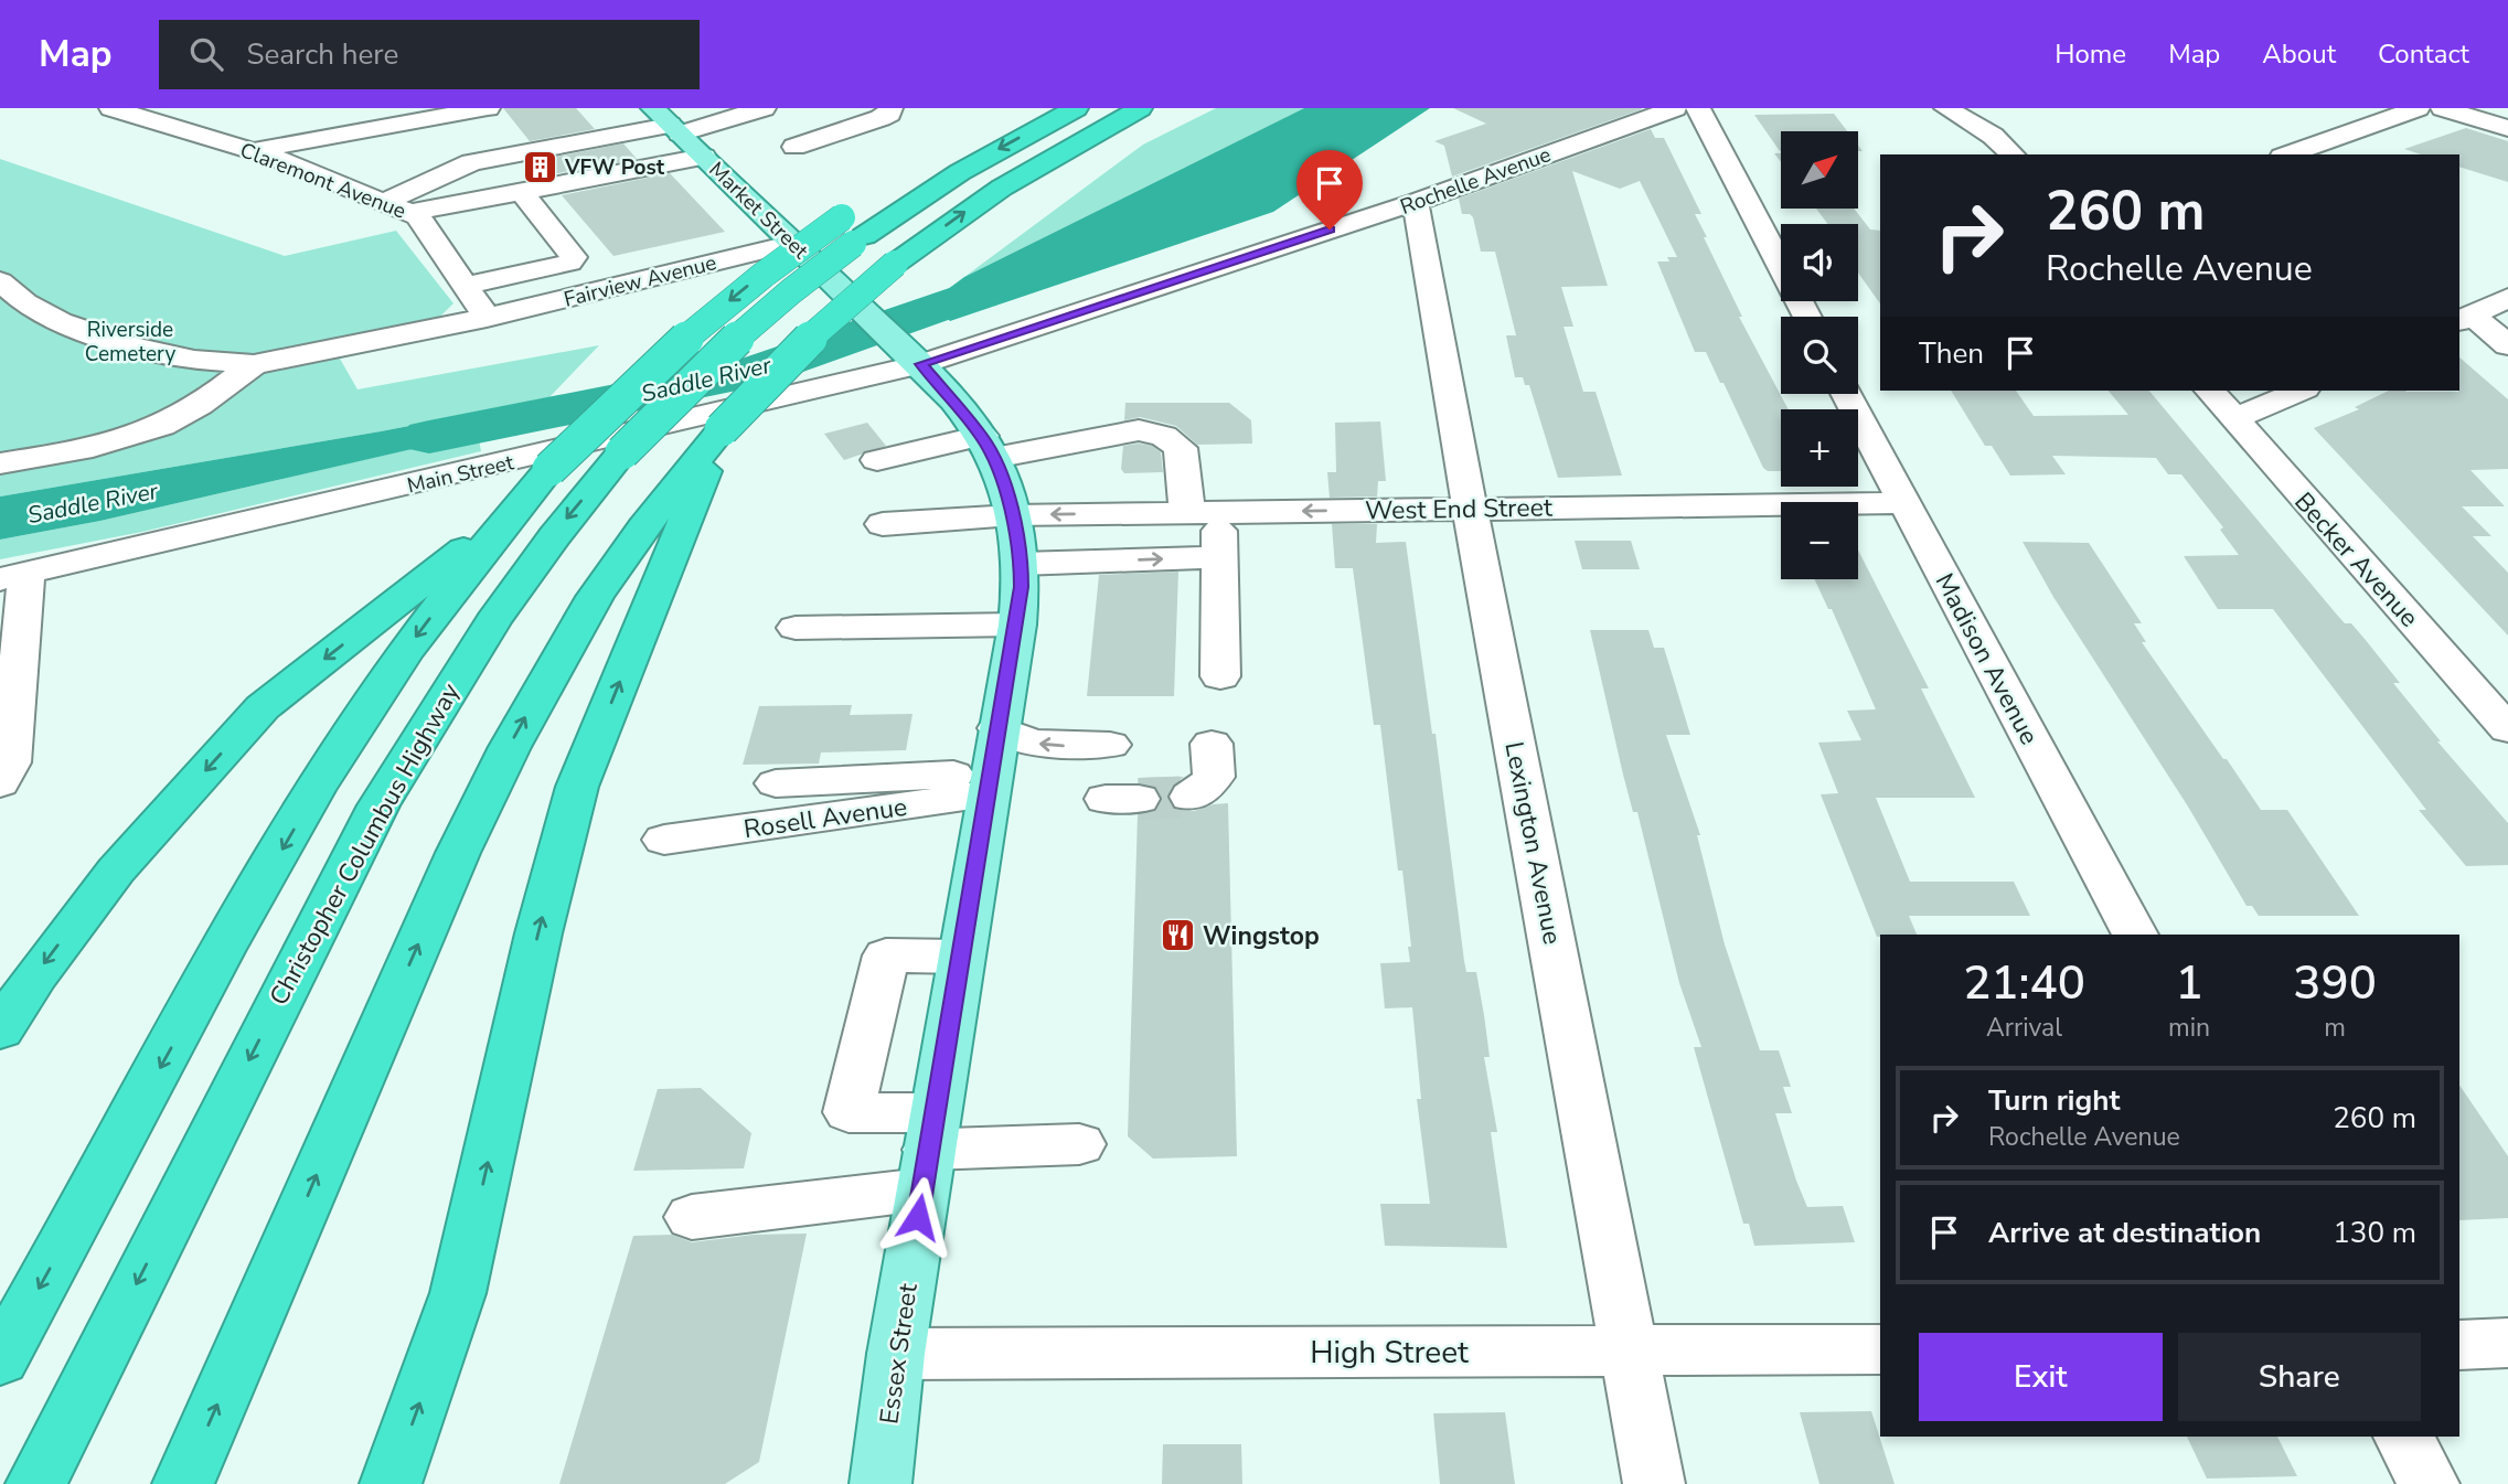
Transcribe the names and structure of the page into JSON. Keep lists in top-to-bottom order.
{
  "streets": {
    "highway": ["Christopher Columbus Highway"],
    "main road": ["Market Street", "Essex Street"],
    "street": [
      "Claremont Avenue",
      "Rochelle Avenue",
      "Fairview Avenue",
      "Main Street",
      "West End Street",
      "Becker Avenue",
      "Madison Avenue",
      "Rosell Avenue",
      "Lexington Avenue",
      "High Street"
    ]
  },
  "crossings": [
    ["Claremont Avenue", "Fairview Avenue"],
    ["Rochelle Avenue", "Main Street"],
    ["Rochelle Avenue", "Lexington Avenue"],
    ["Rochelle Avenue", "Essex Street"],
    ["Market Street", "Fairview Avenue"],
    ["Market Street", "Essex Street"],
    ["Main Street", "Essex Street"],
    ["West End Street", "Madison Avenue"],
    ["West End Street", "Lexington Avenue"],
    ["West End Street", "Essex Street"],
    ["Rosell Avenue", "Essex Street"],
    ["Lexington Avenue", "High Street"],
    ["High Street", "Essex Street"]
  ],
  "water": ["Saddle River"],
  "parks": ["Riverside Cemetery"],
  "places": {
    "building": ["VFW Post"],
    "restaurant": ["Wingstop"]
  },
  "north": "top right",
  "page": {
    "header": "Map",
    "search": "Search here",
    "nav": [
      "Home",
      "Map",
      "About",
      "Contact"
    ],
    "map_buttons": ["+", "−"],
    "turn": ["260 m", "Rochelle Avenue"],
    "then": "Then",
    "eta": [
      "21:40",
      "Arrival",
      "1",
      "min",
      "390",
      "m"
    ],
    "list": [
      {
        "name": "Turn right",
        "note": "Rochelle Avenue",
        "value": "260 m"
      },
      {
        "name": "Arrive at destination",
        "value": "130 m"
      }
    ],
    "buttons": ["Exit", "Share"]
  }
}
